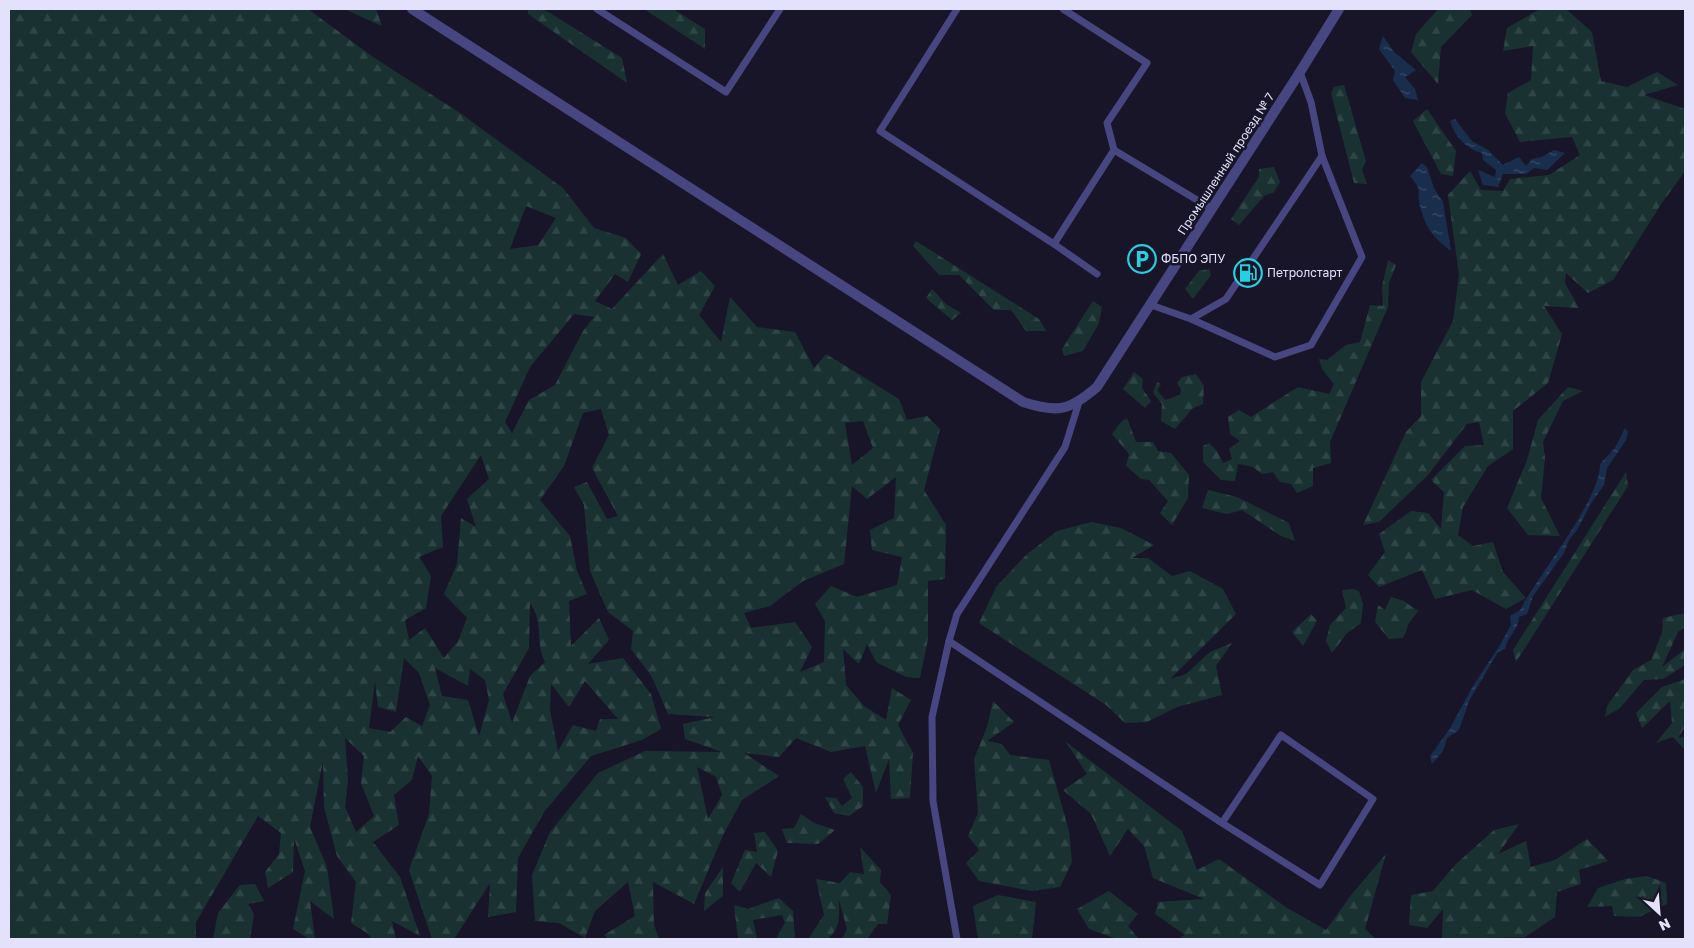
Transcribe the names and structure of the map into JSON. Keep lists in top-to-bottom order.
{
  "streets": {
    "street": ["Промышленный проезд № 7"]
  },
  "places": {
    "parking": ["ФБПО ЭПУ"],
    "fuel station": ["Петролстарт"]
  },
  "north": "bottom right"
}
